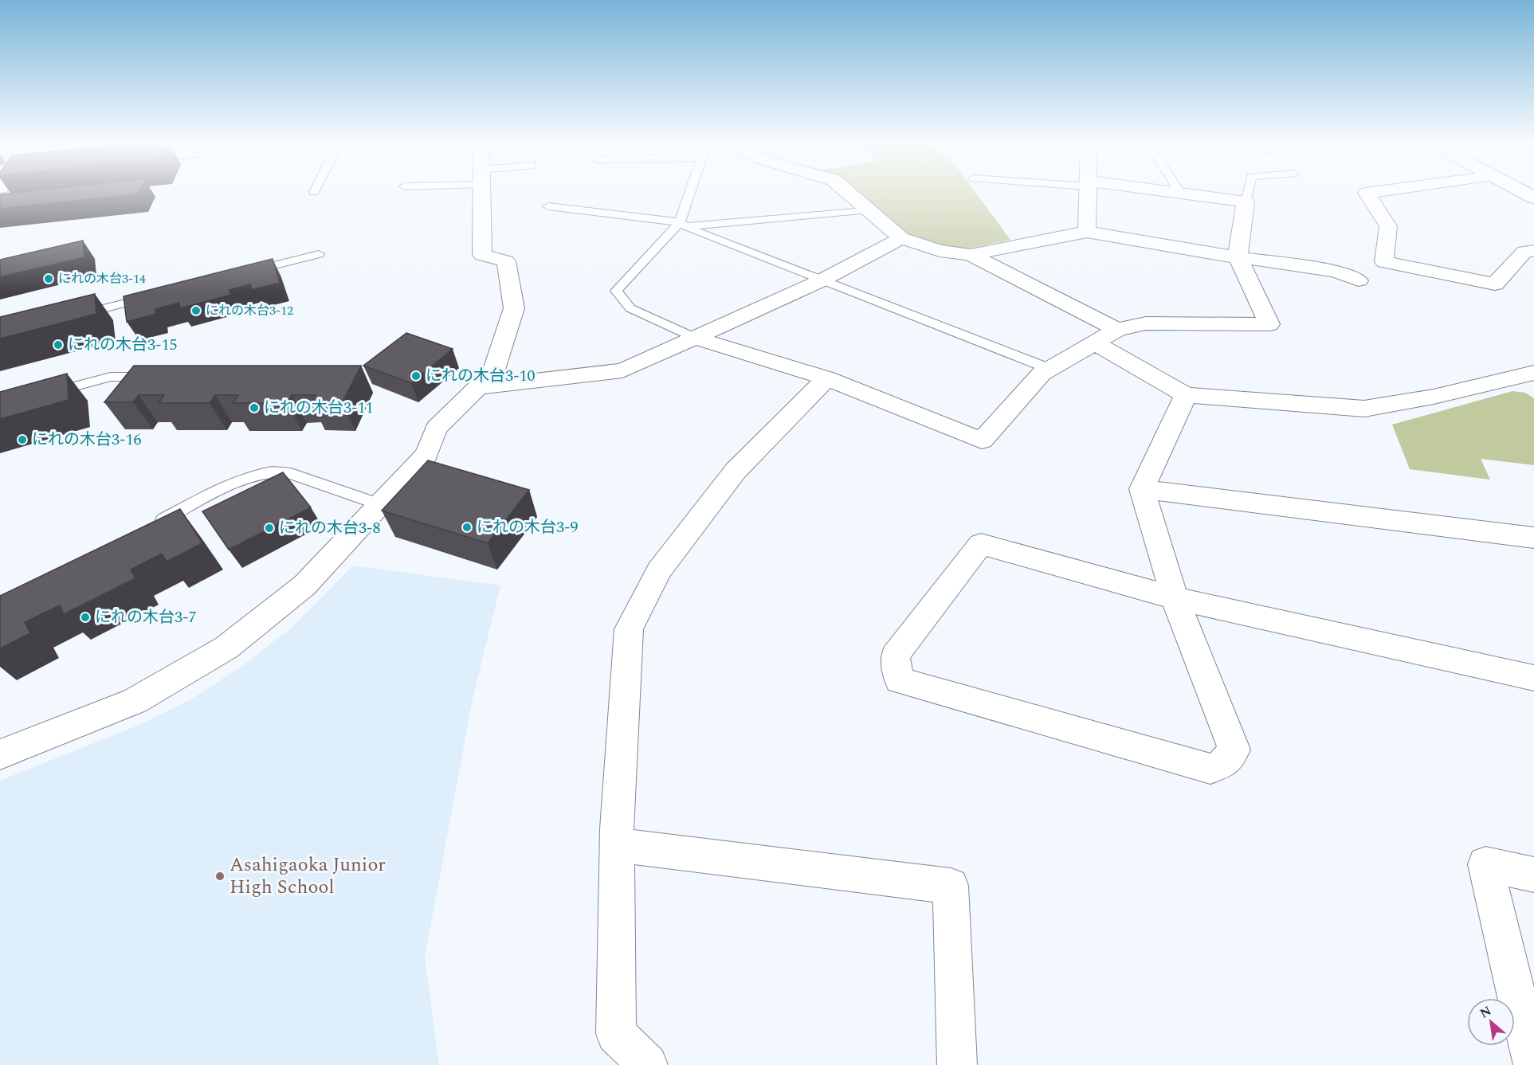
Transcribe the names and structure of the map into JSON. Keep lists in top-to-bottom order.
{
  "places": [
    "にれの木台3-14",
    "にれの木台3-12",
    "にれの木台3-15",
    "にれの木台3-10",
    "にれの木台3-11",
    "にれの木台3-16",
    "にれの木台3-9",
    "にれの木台3-8",
    "にれの木台3-7",
    "Asahigaoka Junior High School"
  ],
  "north": "top left"
}
